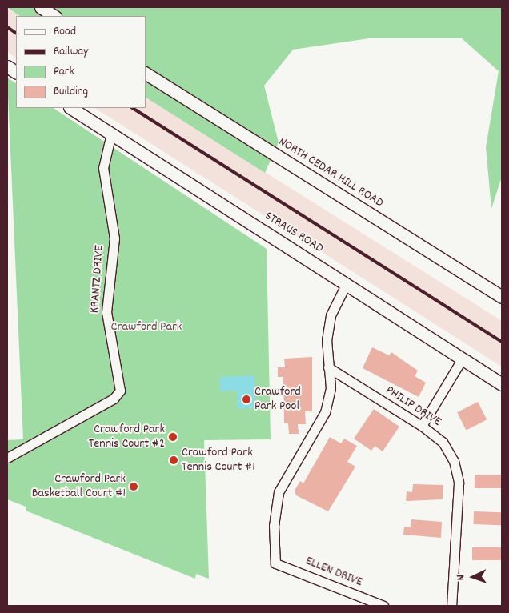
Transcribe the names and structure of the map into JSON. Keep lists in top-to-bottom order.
{
  "streets": {
    "street": [
      "NORTH CEDAR HILL ROAD",
      "STRAUS ROAD",
      "KRANTZ DRIVE",
      "PHILIP DRIVE",
      "ELLEN DRIVE"
    ]
  },
  "crossings": [
    ["STRAUS ROAD", "KRANTZ DRIVE"],
    ["PHILIP DRIVE", "ELLEN DRIVE"]
  ],
  "parks": ["Crawford Park"],
  "places": [
    "Crawford Park Pool",
    "Crawford Park Tennis Court #2",
    "Crawford Park Tennis Court #1",
    "Crawford Park Basketball Court #1"
  ],
  "legend": [
    "Road",
    "Railway",
    "Park",
    "Building"
  ],
  "north": "left"
}
